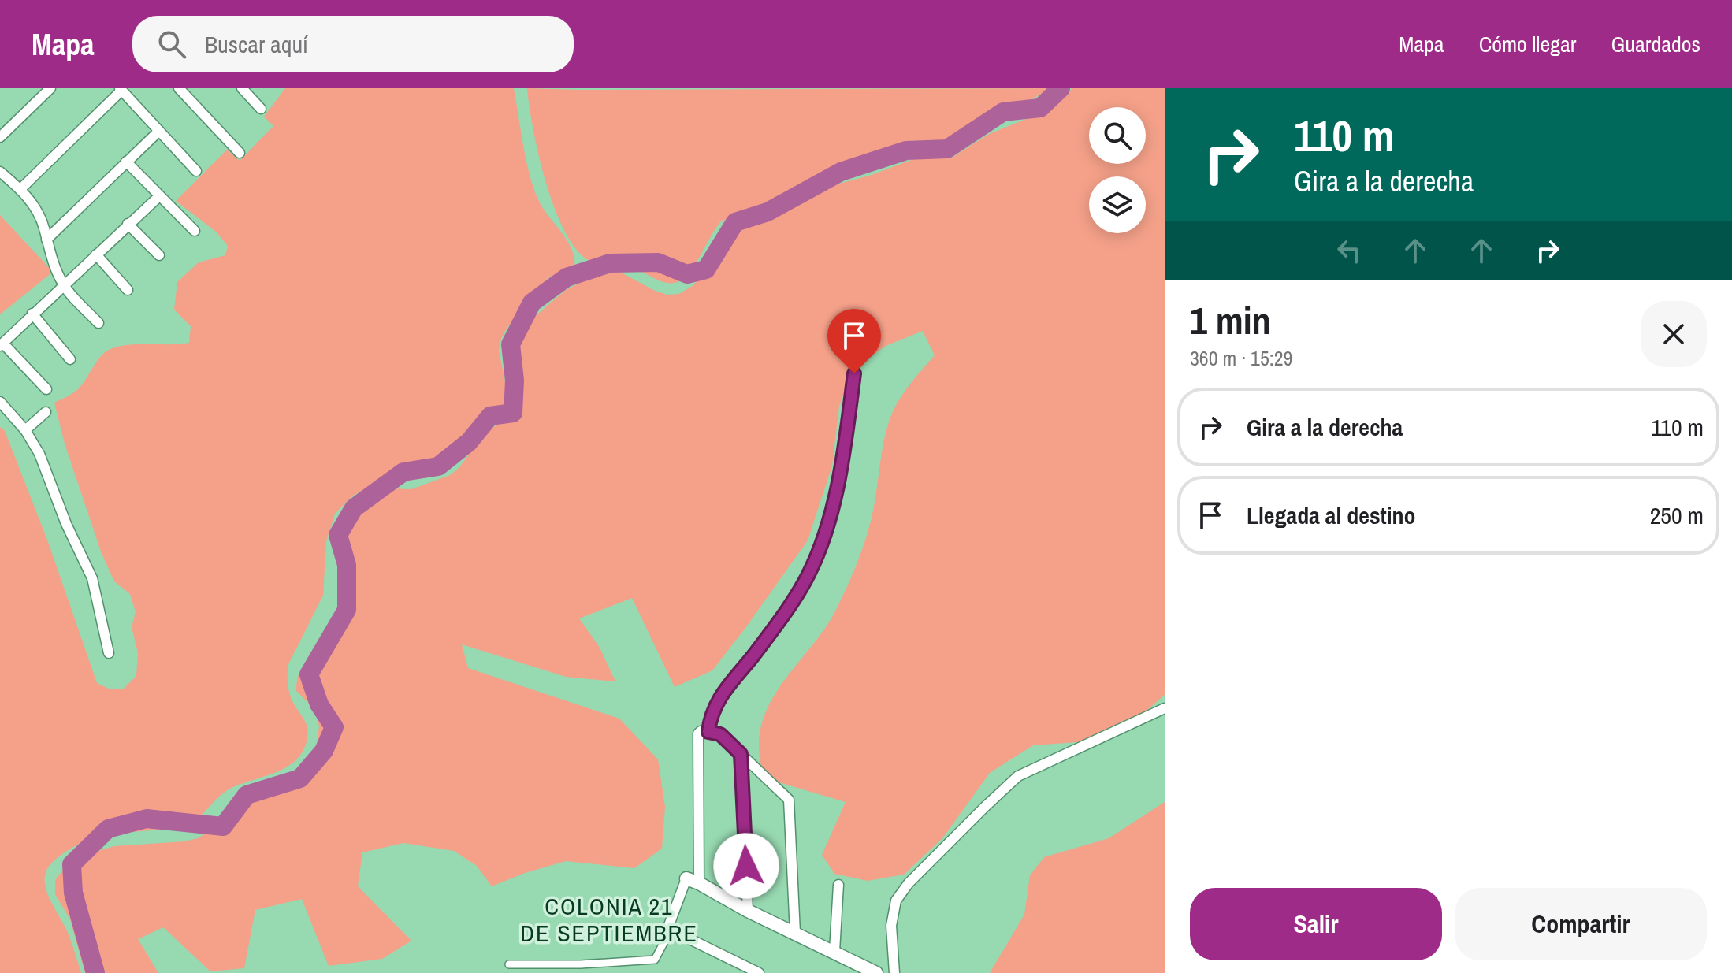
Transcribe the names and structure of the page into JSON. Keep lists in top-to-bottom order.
{
  "districts": ["COLONIA 21 DE SEPTIEMBRE"],
  "page": {
    "header": "Mapa",
    "search": "Buscar aquí",
    "nav": ["Mapa", "Cómo llegar", "Guardados"],
    "turn": ["110 m", "Gira a la derecha"],
    "heading": ["1 min", "360 m · 15:29"],
    "list": [
      {
        "name": "Gira a la derecha",
        "value": "110 m"
      },
      {
        "name": "Llegada al destino",
        "value": "250 m"
      }
    ],
    "buttons": ["Salir", "Compartir"]
  }
}
